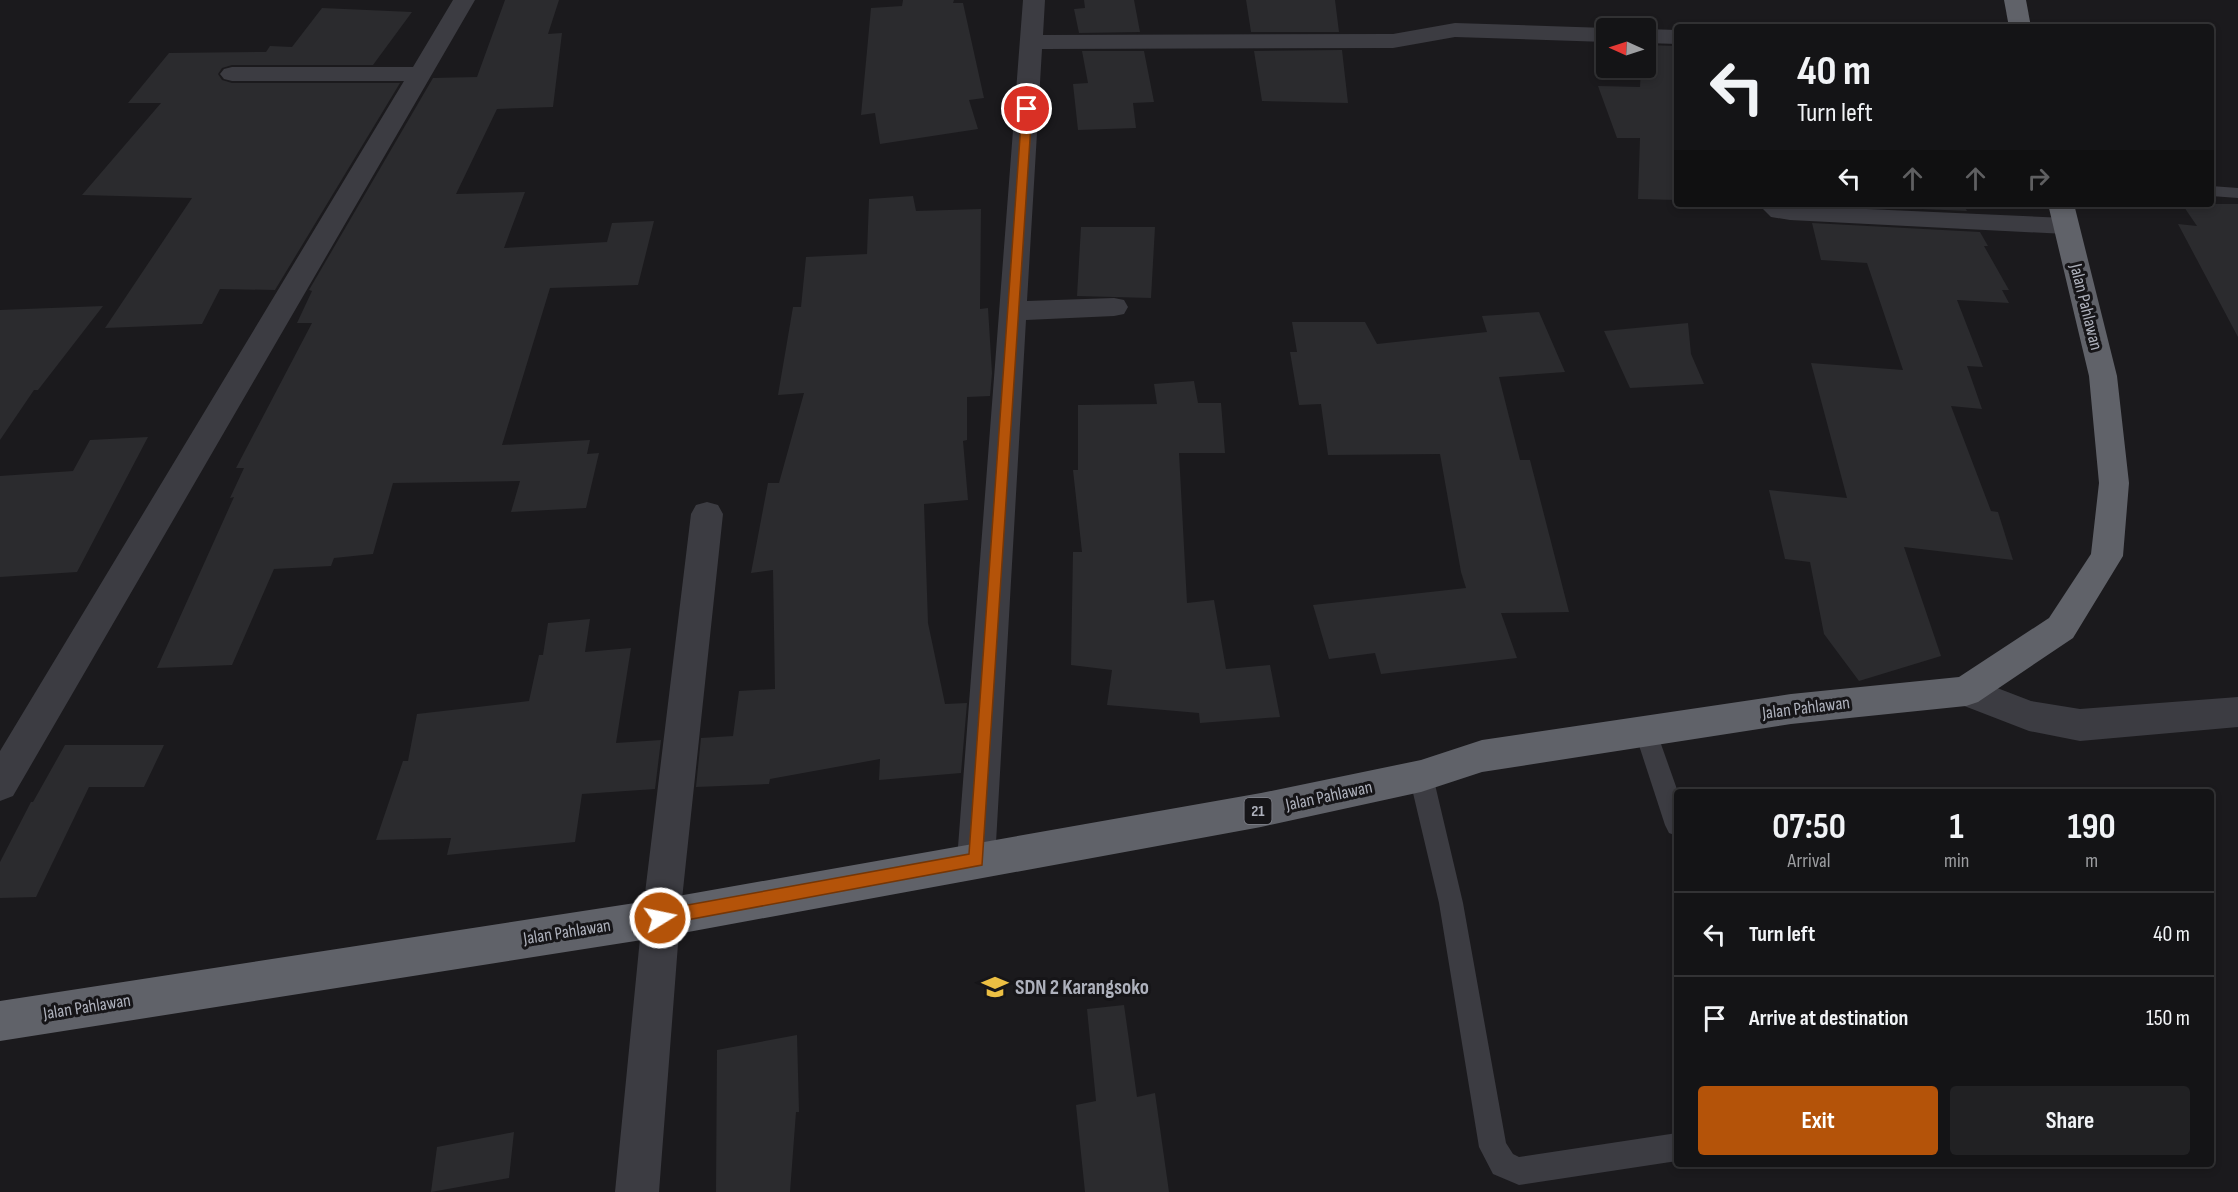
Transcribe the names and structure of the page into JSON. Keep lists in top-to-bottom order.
{
  "streets": {
    "highway": ["Jalan Pahlawan", "21"]
  },
  "places": {
    "school or university": ["SDN 2 Karangsoko"]
  },
  "north": "left",
  "page": {
    "turn": ["40 m", "Turn left"],
    "eta": [
      "07:50",
      "Arrival",
      "1",
      "min",
      "190",
      "m"
    ],
    "list": [
      {
        "name": "Turn left",
        "value": "40 m"
      },
      {
        "name": "Arrive at destination",
        "value": "150 m"
      }
    ],
    "buttons": ["Exit", "Share"]
  }
}
